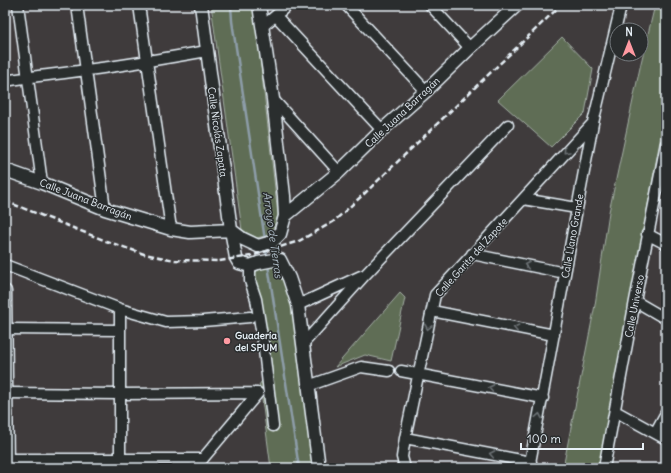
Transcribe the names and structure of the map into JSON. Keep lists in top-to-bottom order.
{
  "streets": {
    "street": [
      "Calle Juana Barragán",
      "Calle Nicolás Zapata",
      "Calle Llano Grande",
      "Calle Garita del Zapote",
      "Calle Universo"
    ]
  },
  "crossings": [
    ["Calle Juana Barragán", "Calle Nicolás Zapata"],
    ["Calle Llano Grande", "Calle Garita del Zapote"]
  ],
  "water": ["Arroyo de Tierras"],
  "places": ["Guadería del SPUM"],
  "scale_bar": "100 m",
  "north": "top"
}
